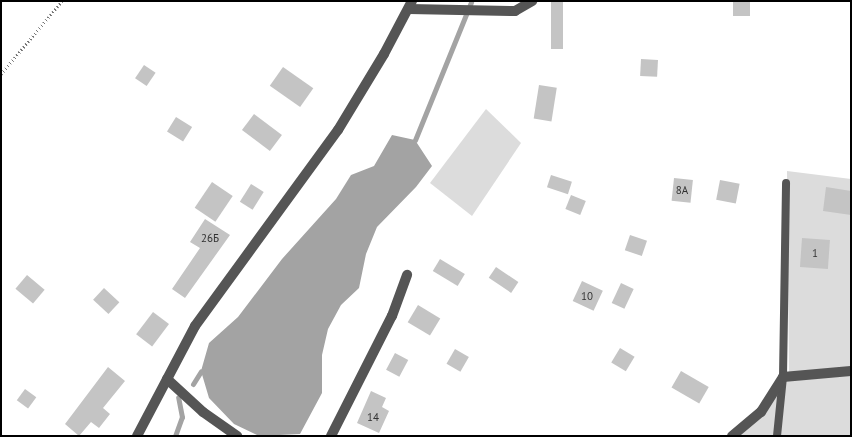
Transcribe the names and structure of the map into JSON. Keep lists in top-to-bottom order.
{
  "house_numbers": [
    "8А",
    "26Б",
    "1",
    "10",
    "14"
  ]
}
